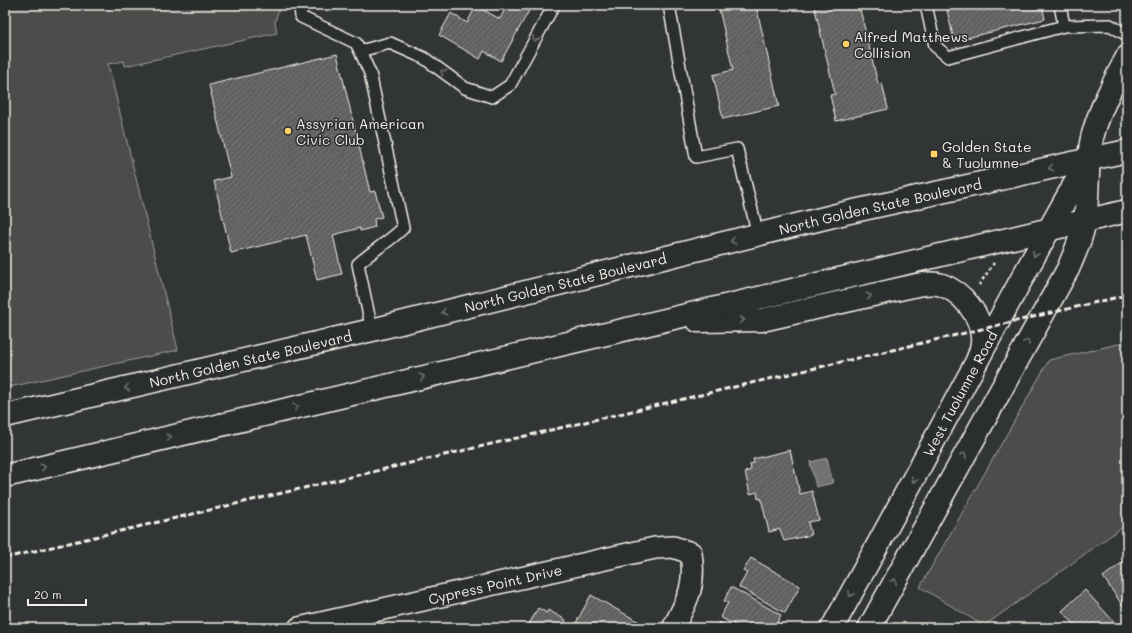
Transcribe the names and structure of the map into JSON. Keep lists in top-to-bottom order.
{
  "streets": {
    "main road": ["North Golden State Boulevard", "West Tuolumne Road"],
    "street": ["Cypress Point Drive"]
  },
  "crossings": [
    ["North Golden State Boulevard", "West Tuolumne Road"]
  ],
  "places": {
    "other": ["Alfred Matthews Collision", "Assyrian American Civic Club"],
    "transit": ["Golden State & Tuolumne"]
  },
  "scale_bar": "20 m"
}
